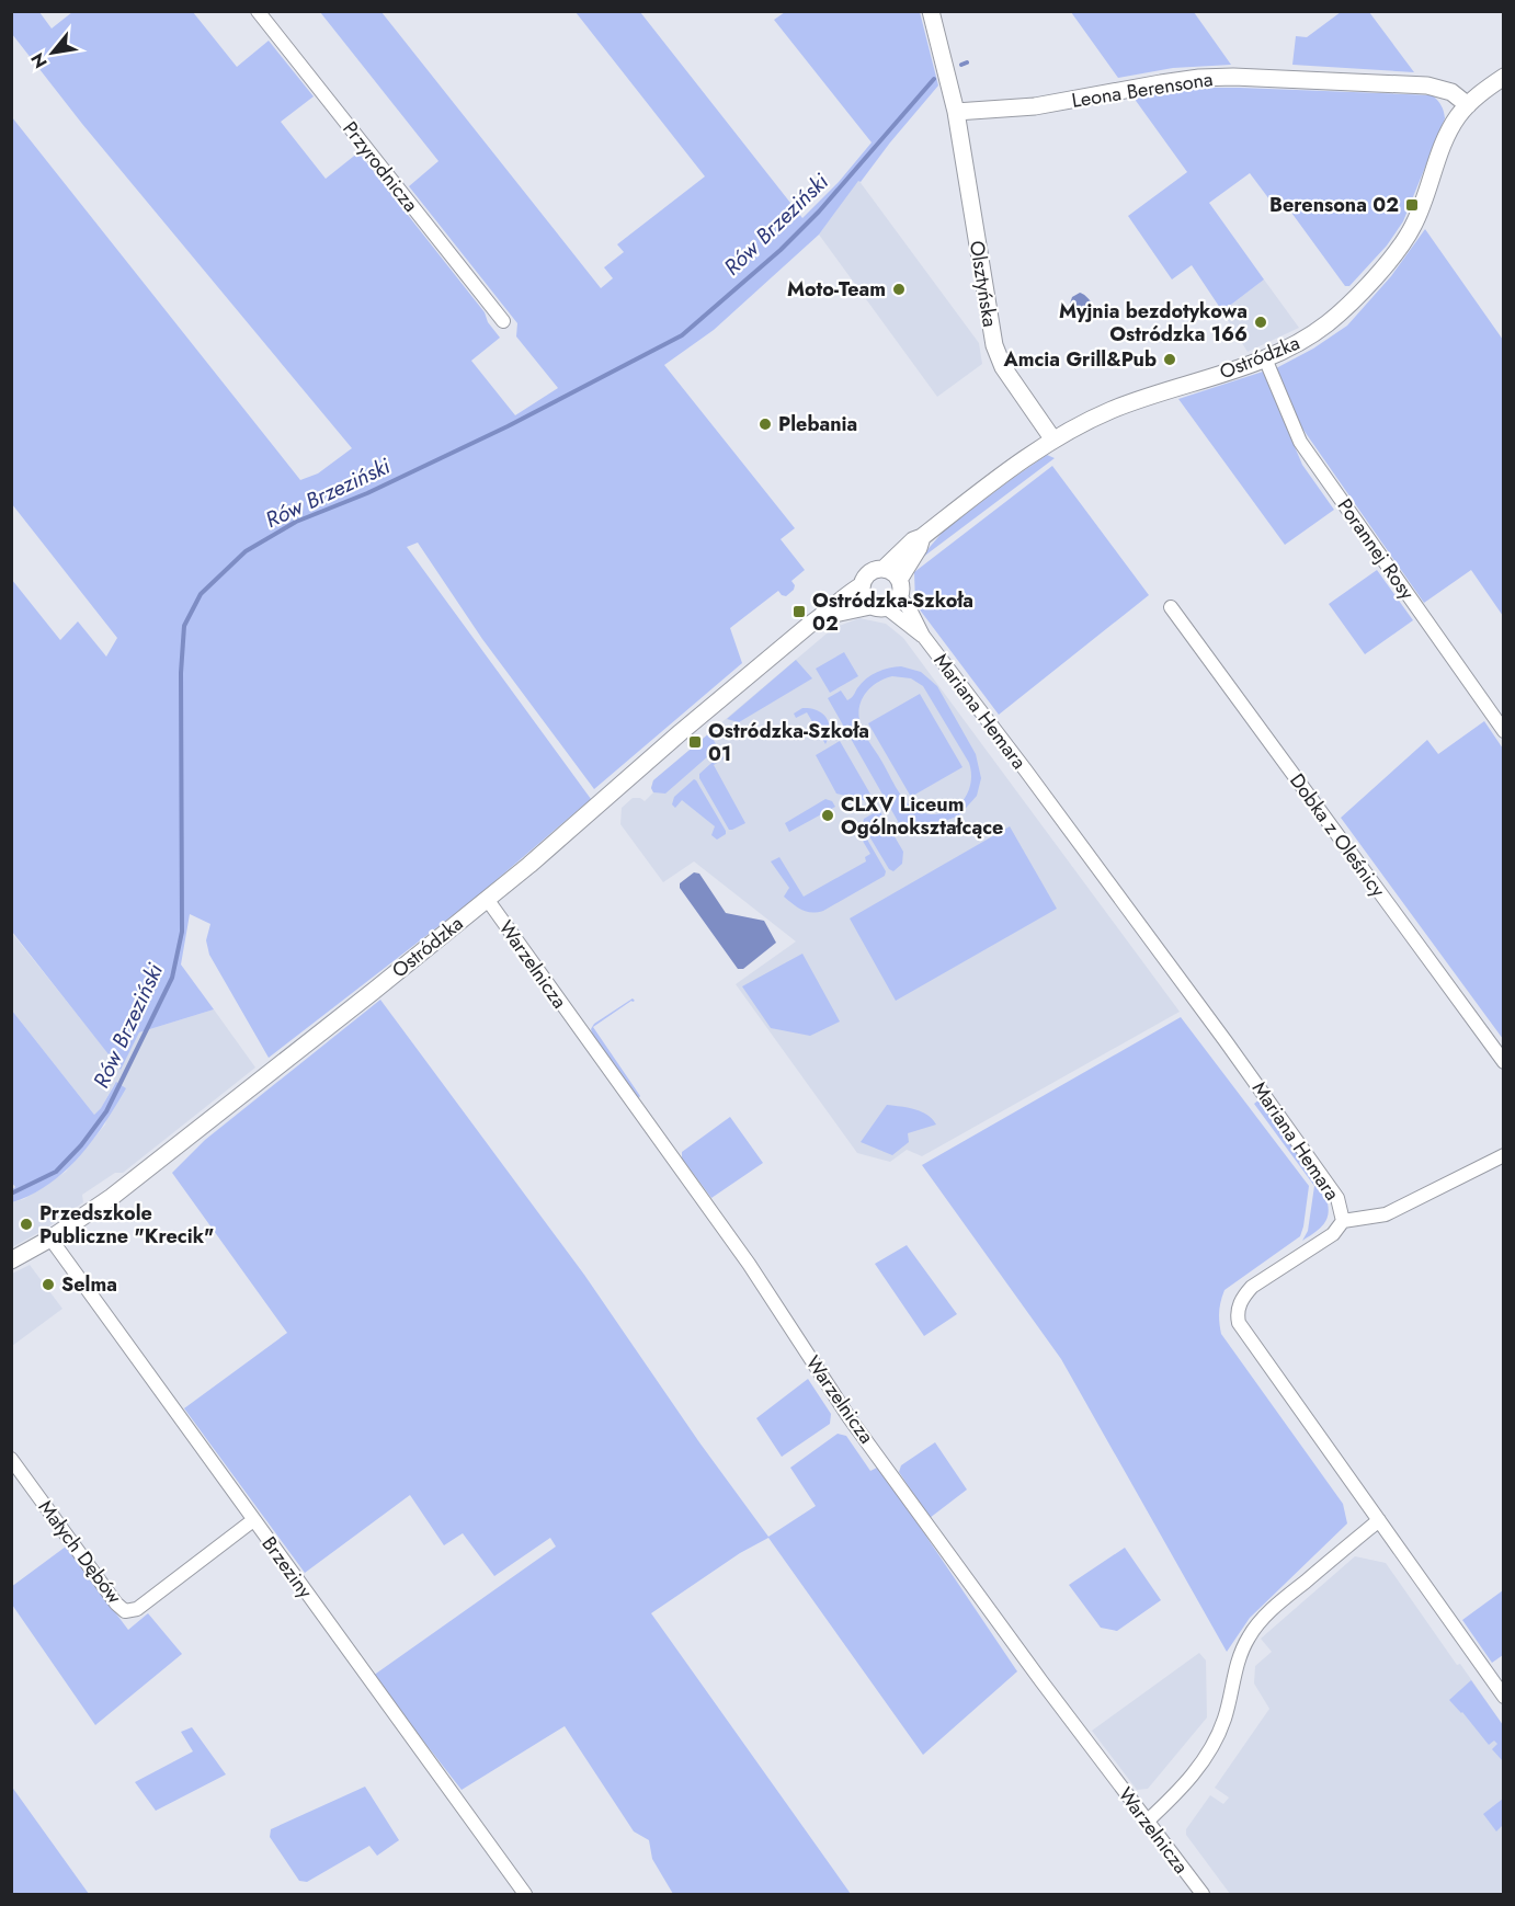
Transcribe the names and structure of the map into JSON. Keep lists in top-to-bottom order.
{
  "streets": {
    "street": [
      "Leona Berensona",
      "Przyrodnicza",
      "Olsztyńska",
      "Ostródzka",
      "Porannej Rosy",
      "Mariana Hemara",
      "Dobka z Oleśnicy",
      "Warzelnicza",
      "Małych Dębów",
      "Brzeziny"
    ]
  },
  "crossings": [
    ["Leona Berensona", "Olsztyńska"],
    ["Leona Berensona", "Ostródzka"],
    ["Olsztyńska", "Ostródzka"],
    ["Ostródzka", "Porannej Rosy"],
    ["Ostródzka", "Mariana Hemara"],
    ["Ostródzka", "Warzelnicza"],
    ["Ostródzka", "Brzeziny"],
    ["Małych Dębów", "Brzeziny"]
  ],
  "water": ["Rów Brzeziński"],
  "places": {
    "transit": ["Berensona 02", "Ostródzka-Szkoła 02", "Ostródzka-Szkoła 01"],
    "other": [
      "Moto-Team",
      "Myjnia bezdotykowa Ostródzka 166",
      "Amcia Grill&Pub",
      "Plebania",
      "CLXV Liceum Ogólnokształcące",
      "Przedszkole Publiczne \"Krecik\"",
      "Selma"
    ]
  },
  "north": "bottom left"
}
